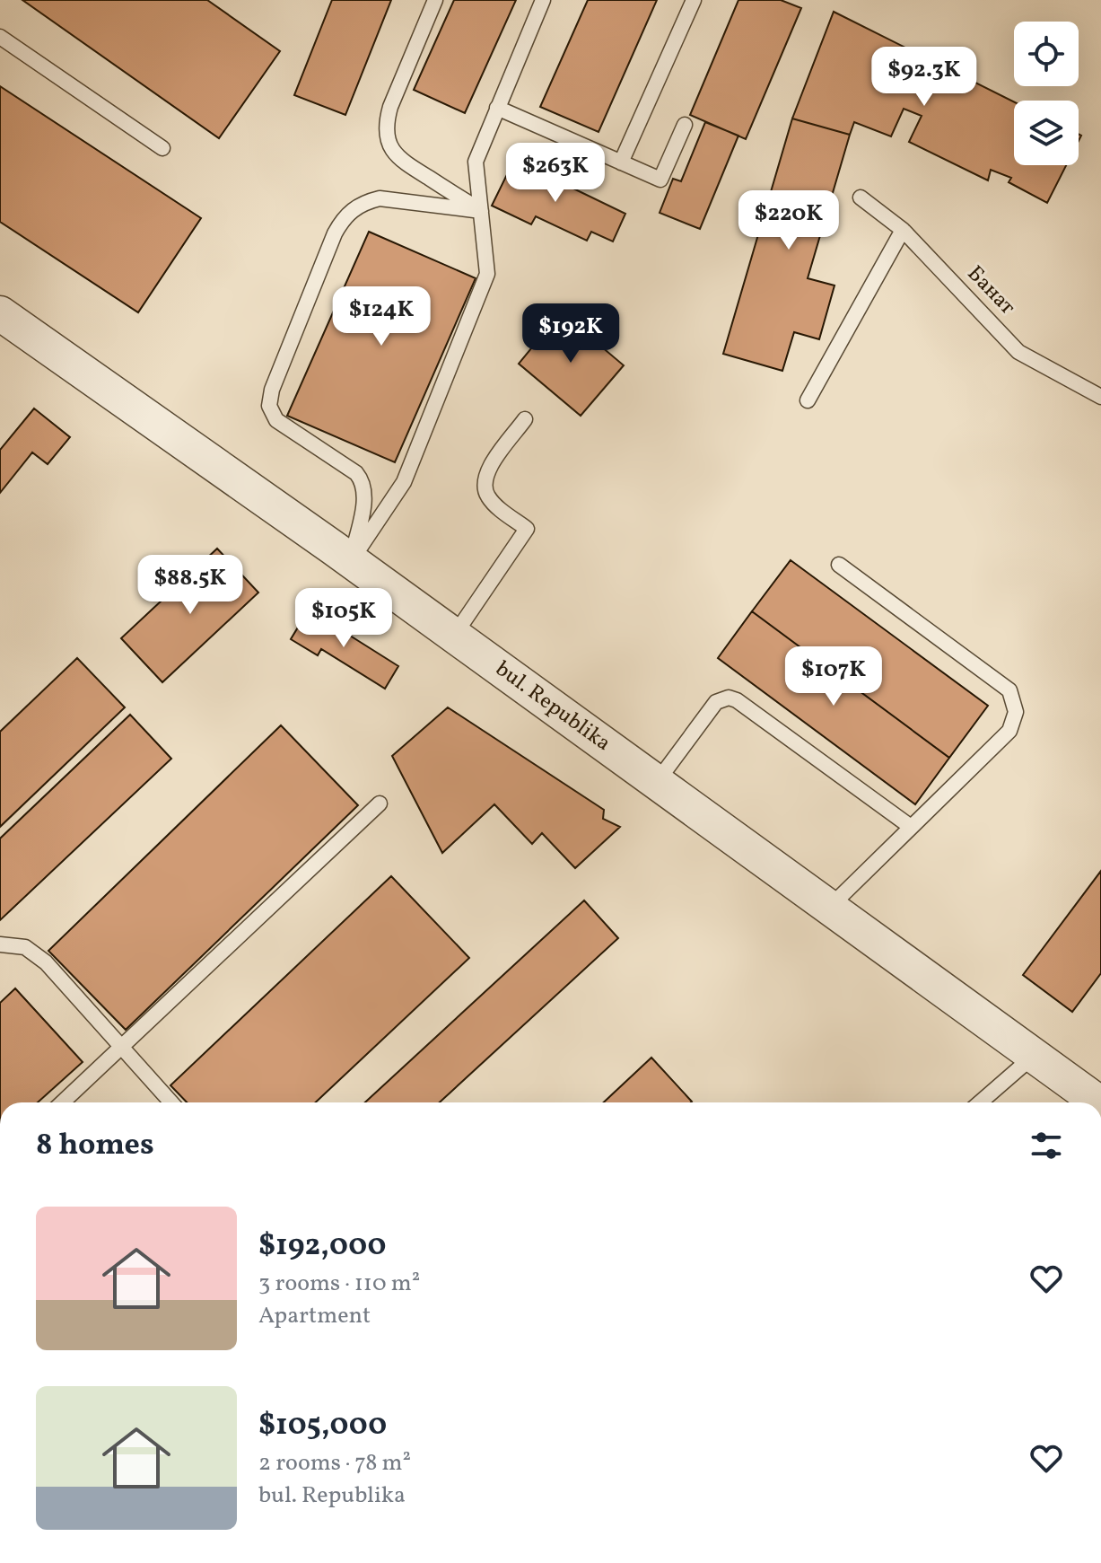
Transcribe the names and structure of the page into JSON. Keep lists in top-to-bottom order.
{
  "streets": {
    "street": ["bul. Republika"],
    "lane": ["Банат"]
  },
  "page": {
    "price": [
      "$92.3K",
      "$263K",
      "$220K",
      "$124K",
      "$192K",
      "$88.5K",
      "$105K",
      "$107K"
    ],
    "heading": "8 homes",
    "list": [
      {
        "name": "$192,000",
        "note": "3 rooms · 110 m² · Apartment"
      },
      {
        "name": "$105,000",
        "note": "2 rooms · 78 m² · bul. Republika"
      }
    ]
  }
}
